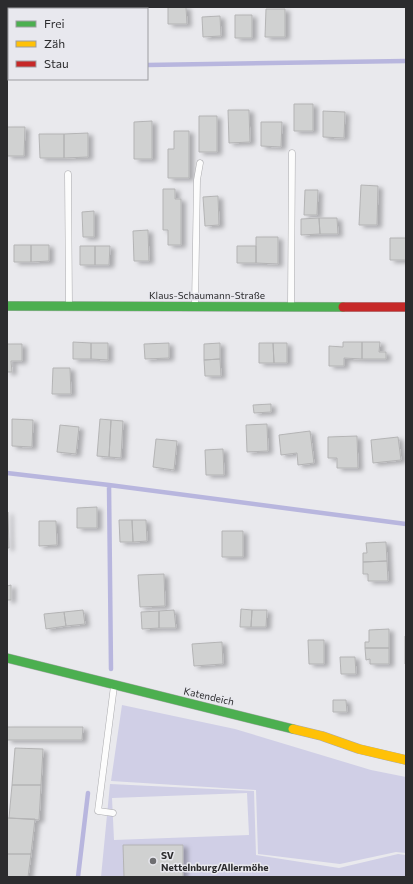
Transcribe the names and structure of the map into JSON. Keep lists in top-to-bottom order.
{
  "streets": {
    "street": ["Klaus-Schaumann-Straße", "Katendeich"]
  },
  "places": ["SV Nettelnburg/Allermöhe"],
  "legend": ["Frei", "Zäh", "Stau"]
}
